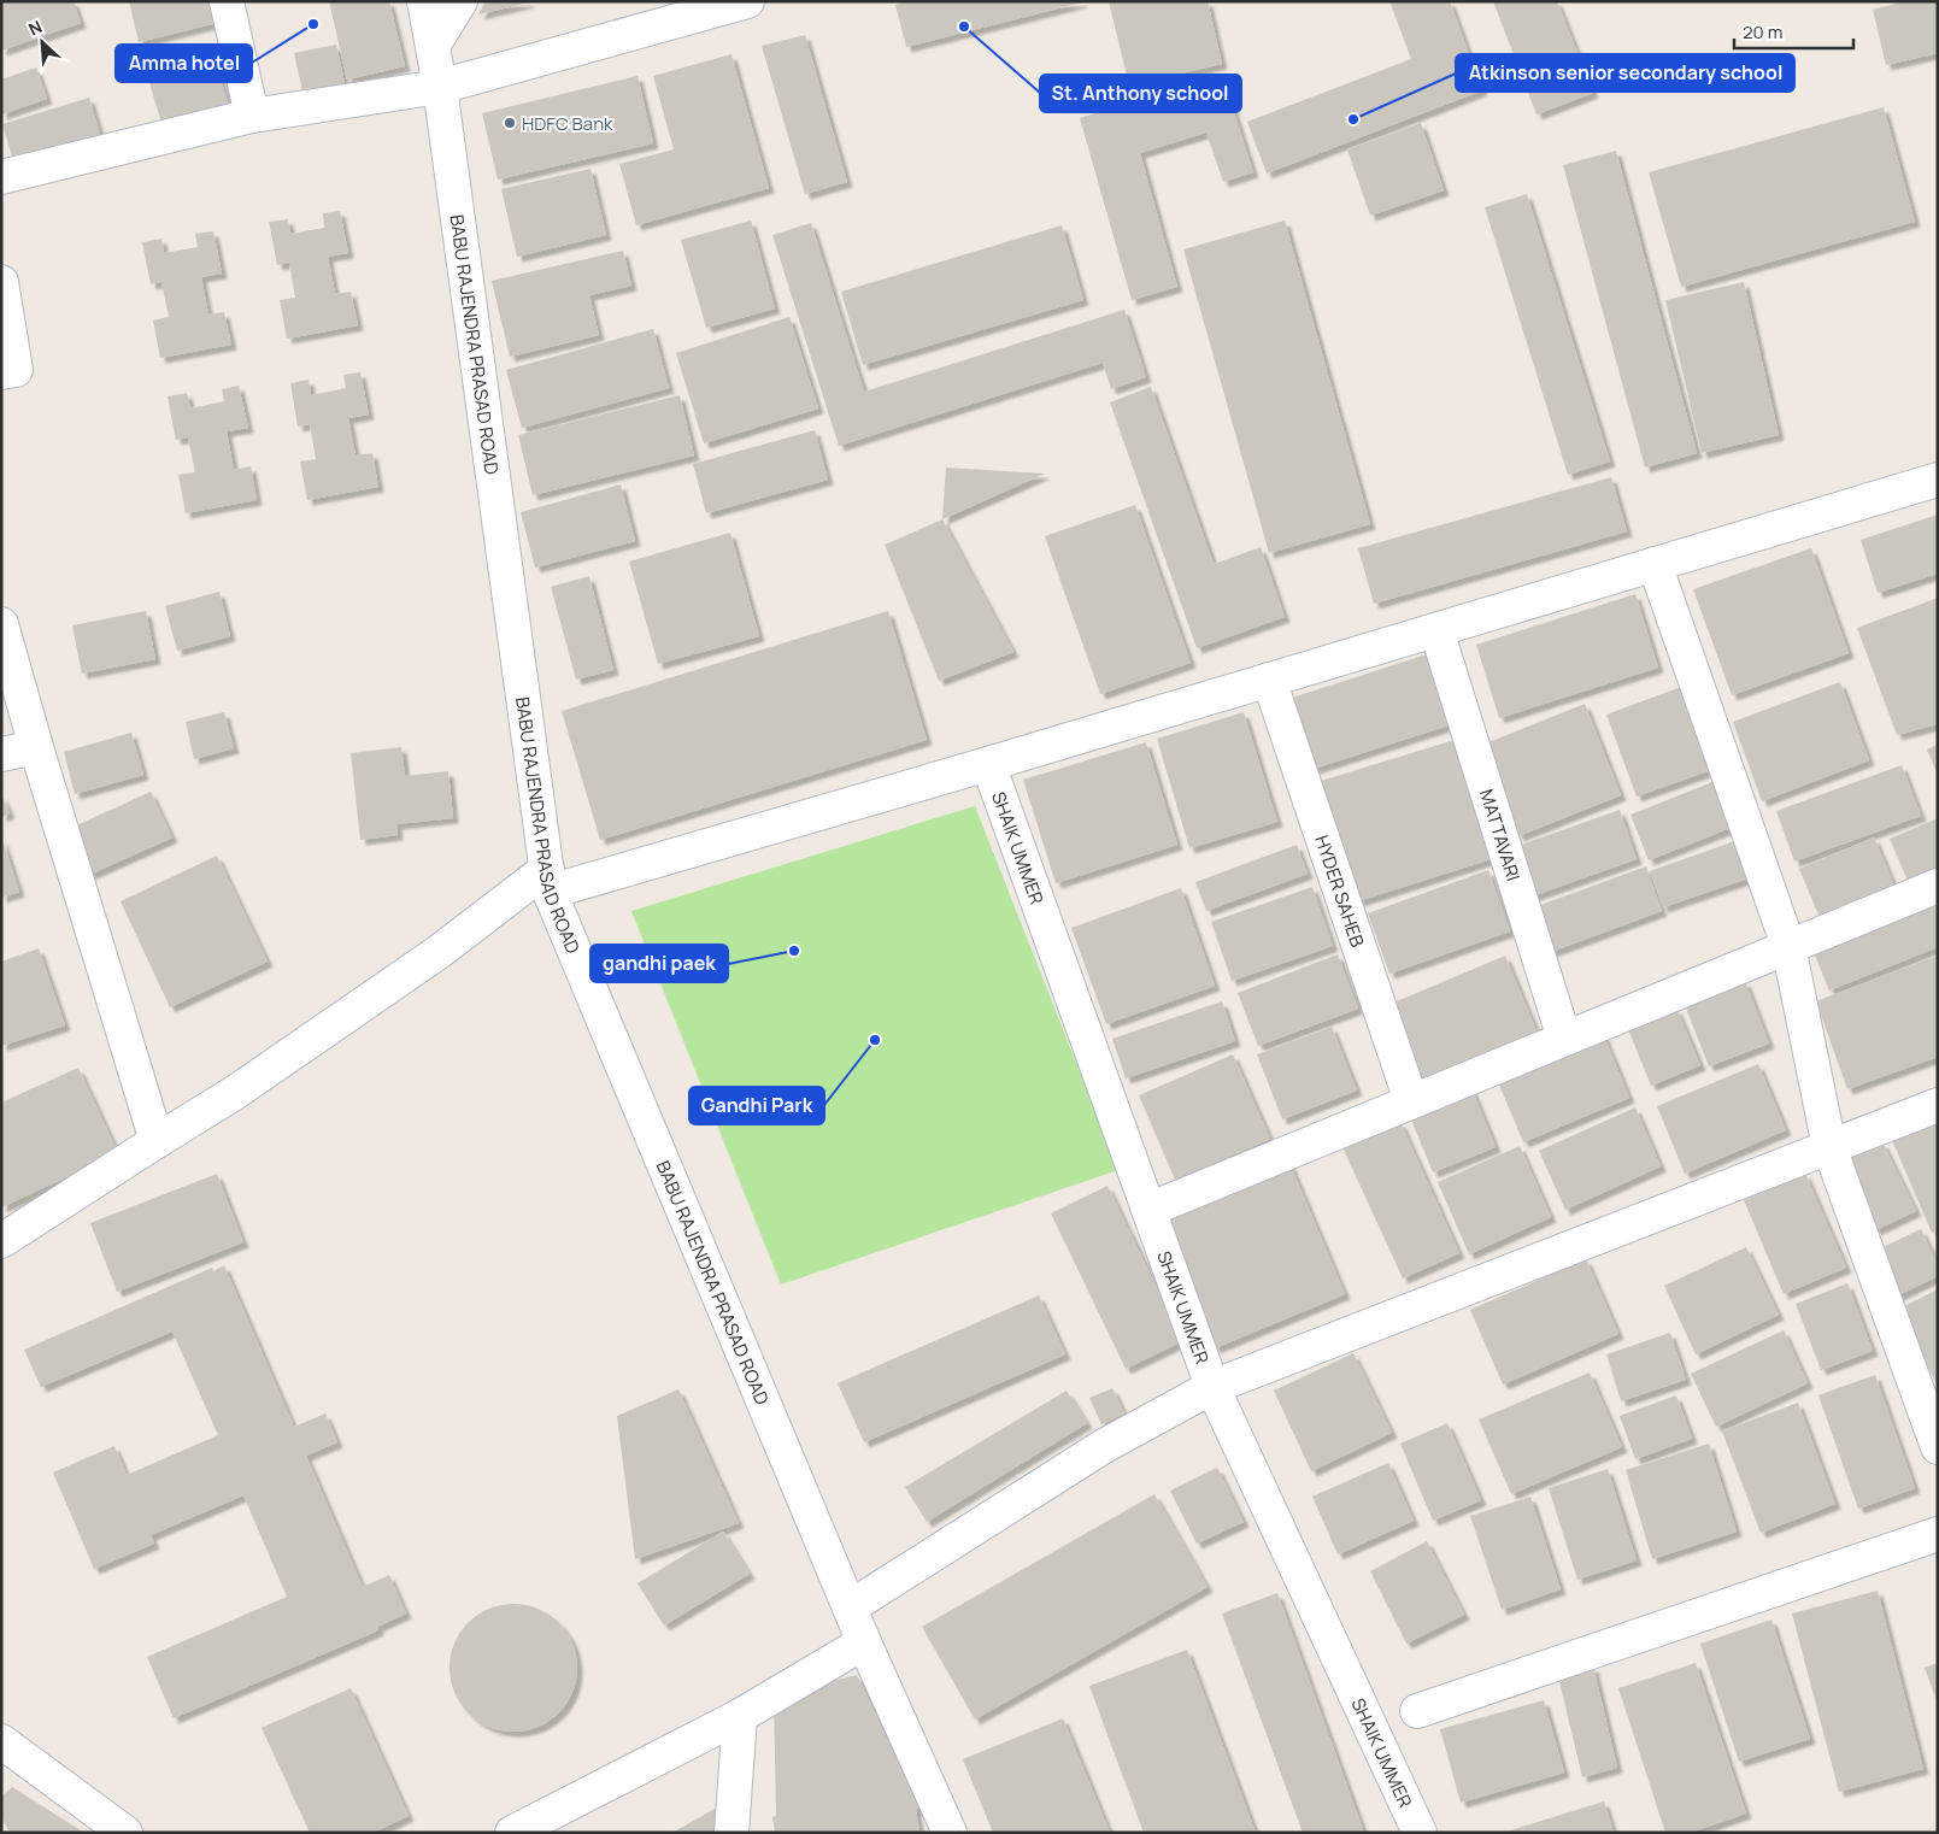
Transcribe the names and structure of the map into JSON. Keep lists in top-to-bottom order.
{
  "streets": {
    "street": [
      "BABU RAJENDRA PRASAD ROAD",
      "MATTAVARI",
      "SHAIK UMMER",
      "HYDER SAHEB"
    ]
  },
  "places": [
    "Amma hotel",
    "St. Anthony school",
    "Atkinson senior secondary school",
    "HDFC Bank",
    "gandhi paek",
    "Gandhi Park"
  ],
  "scale_bar": "20 m",
  "north": "top left"
}
